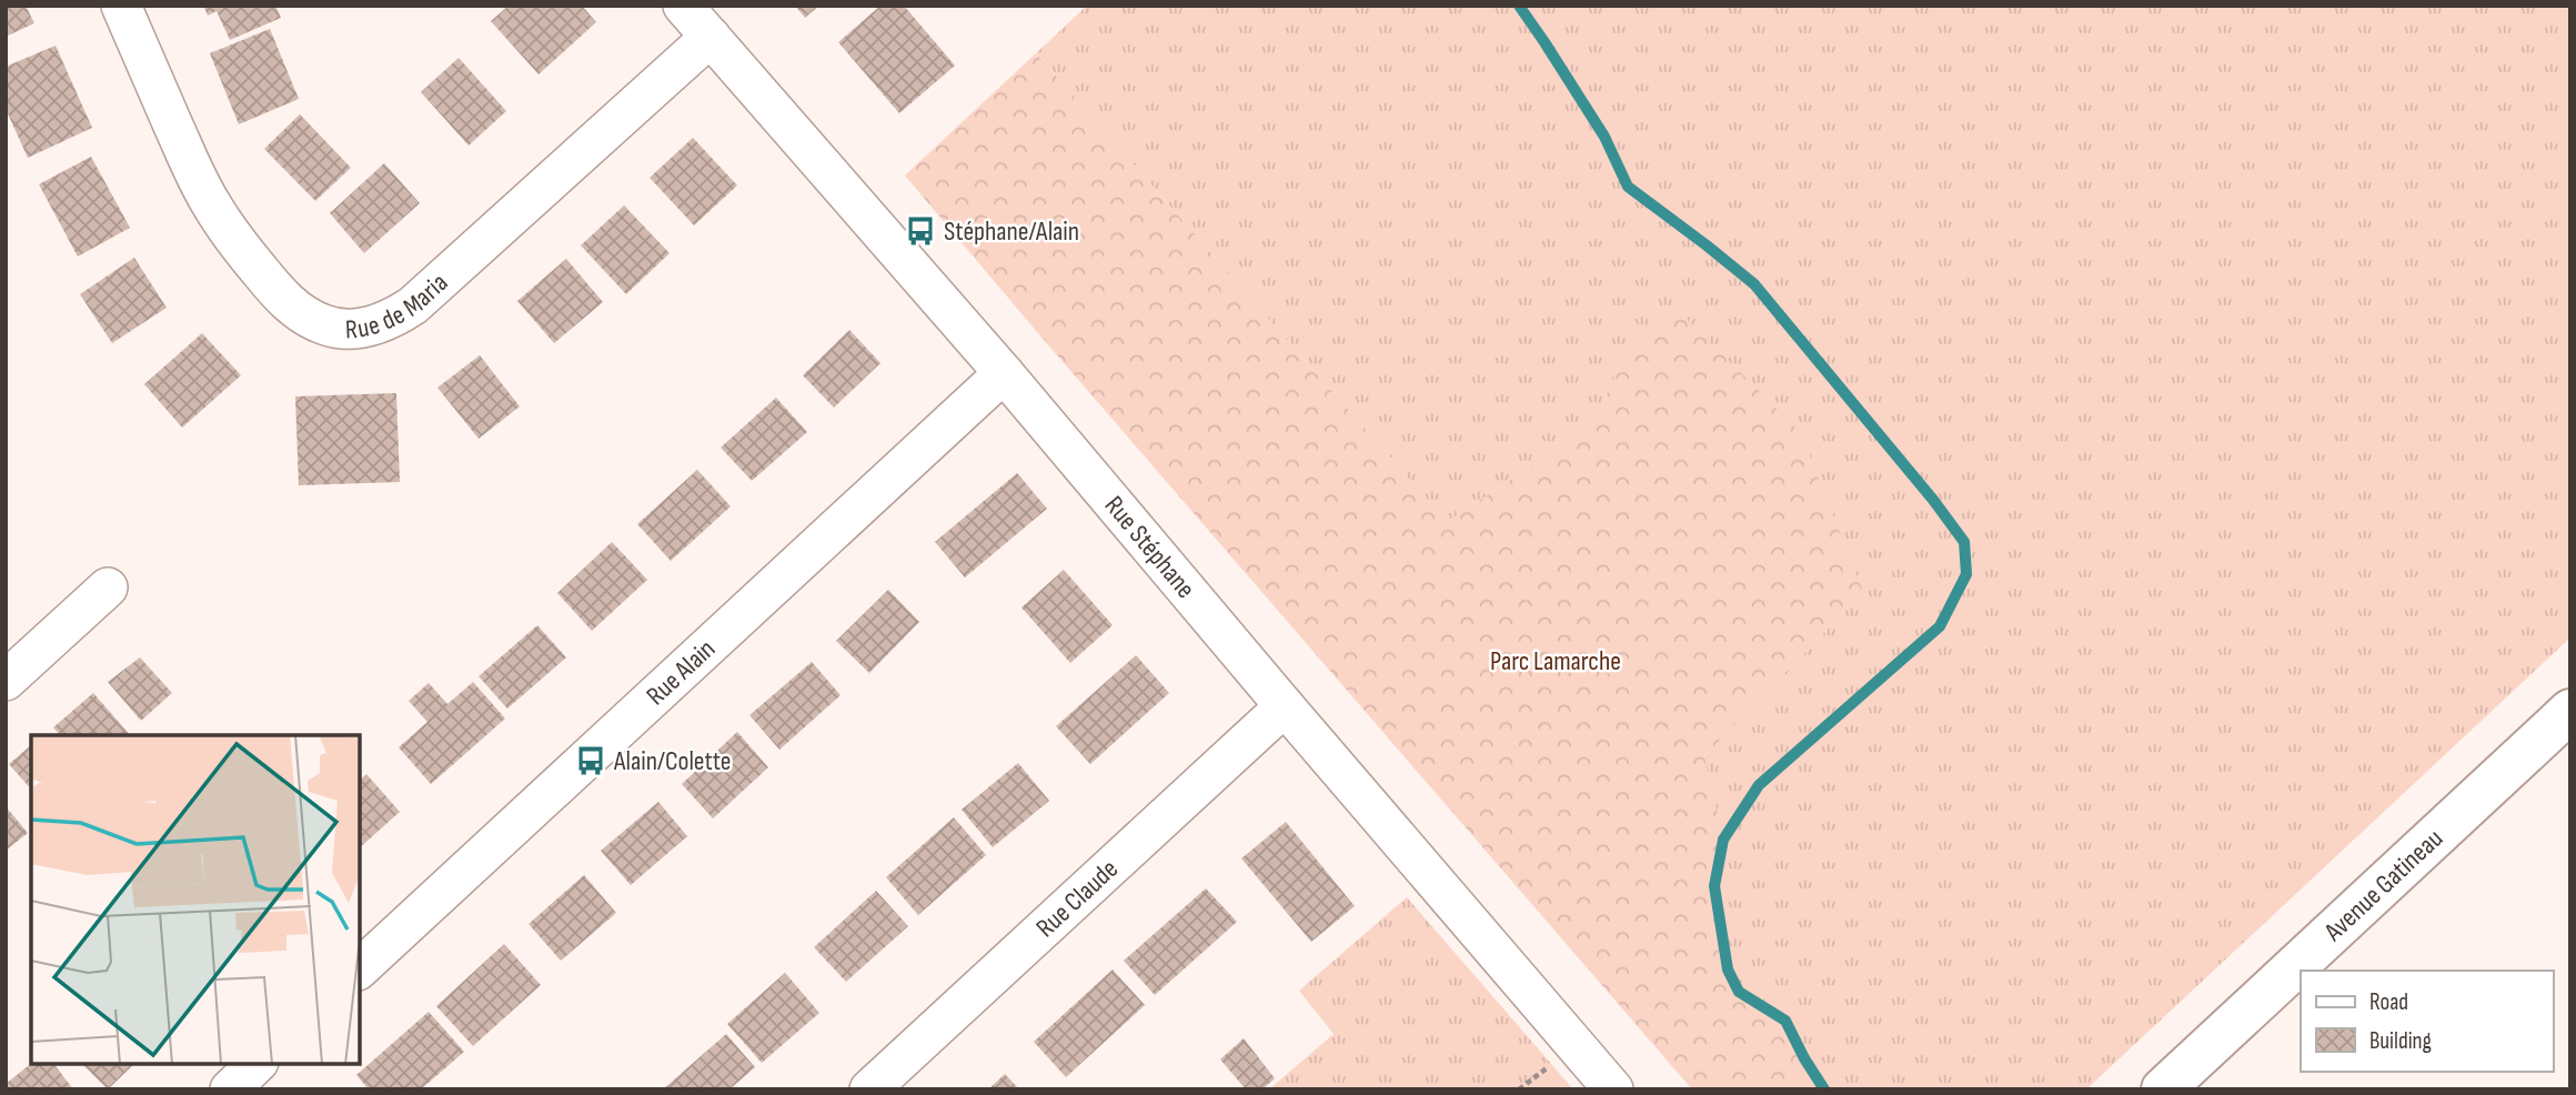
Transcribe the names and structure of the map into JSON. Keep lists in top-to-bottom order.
{
  "streets": {
    "street": [
      "Rue de Maria",
      "Rue Stéphane",
      "Rue Alain",
      "Avenue Gatineau",
      "Rue Claude"
    ]
  },
  "crossings": [
    ["Rue de Maria", "Rue Stéphane"],
    ["Rue Stéphane", "Rue Alain"],
    ["Rue Stéphane", "Rue Claude"]
  ],
  "parks": ["Parc Lamarche"],
  "places": {
    "bus stop": ["Stéphane/Alain", "Alain/Colette"]
  },
  "legend": ["Road", "Building"]
}
